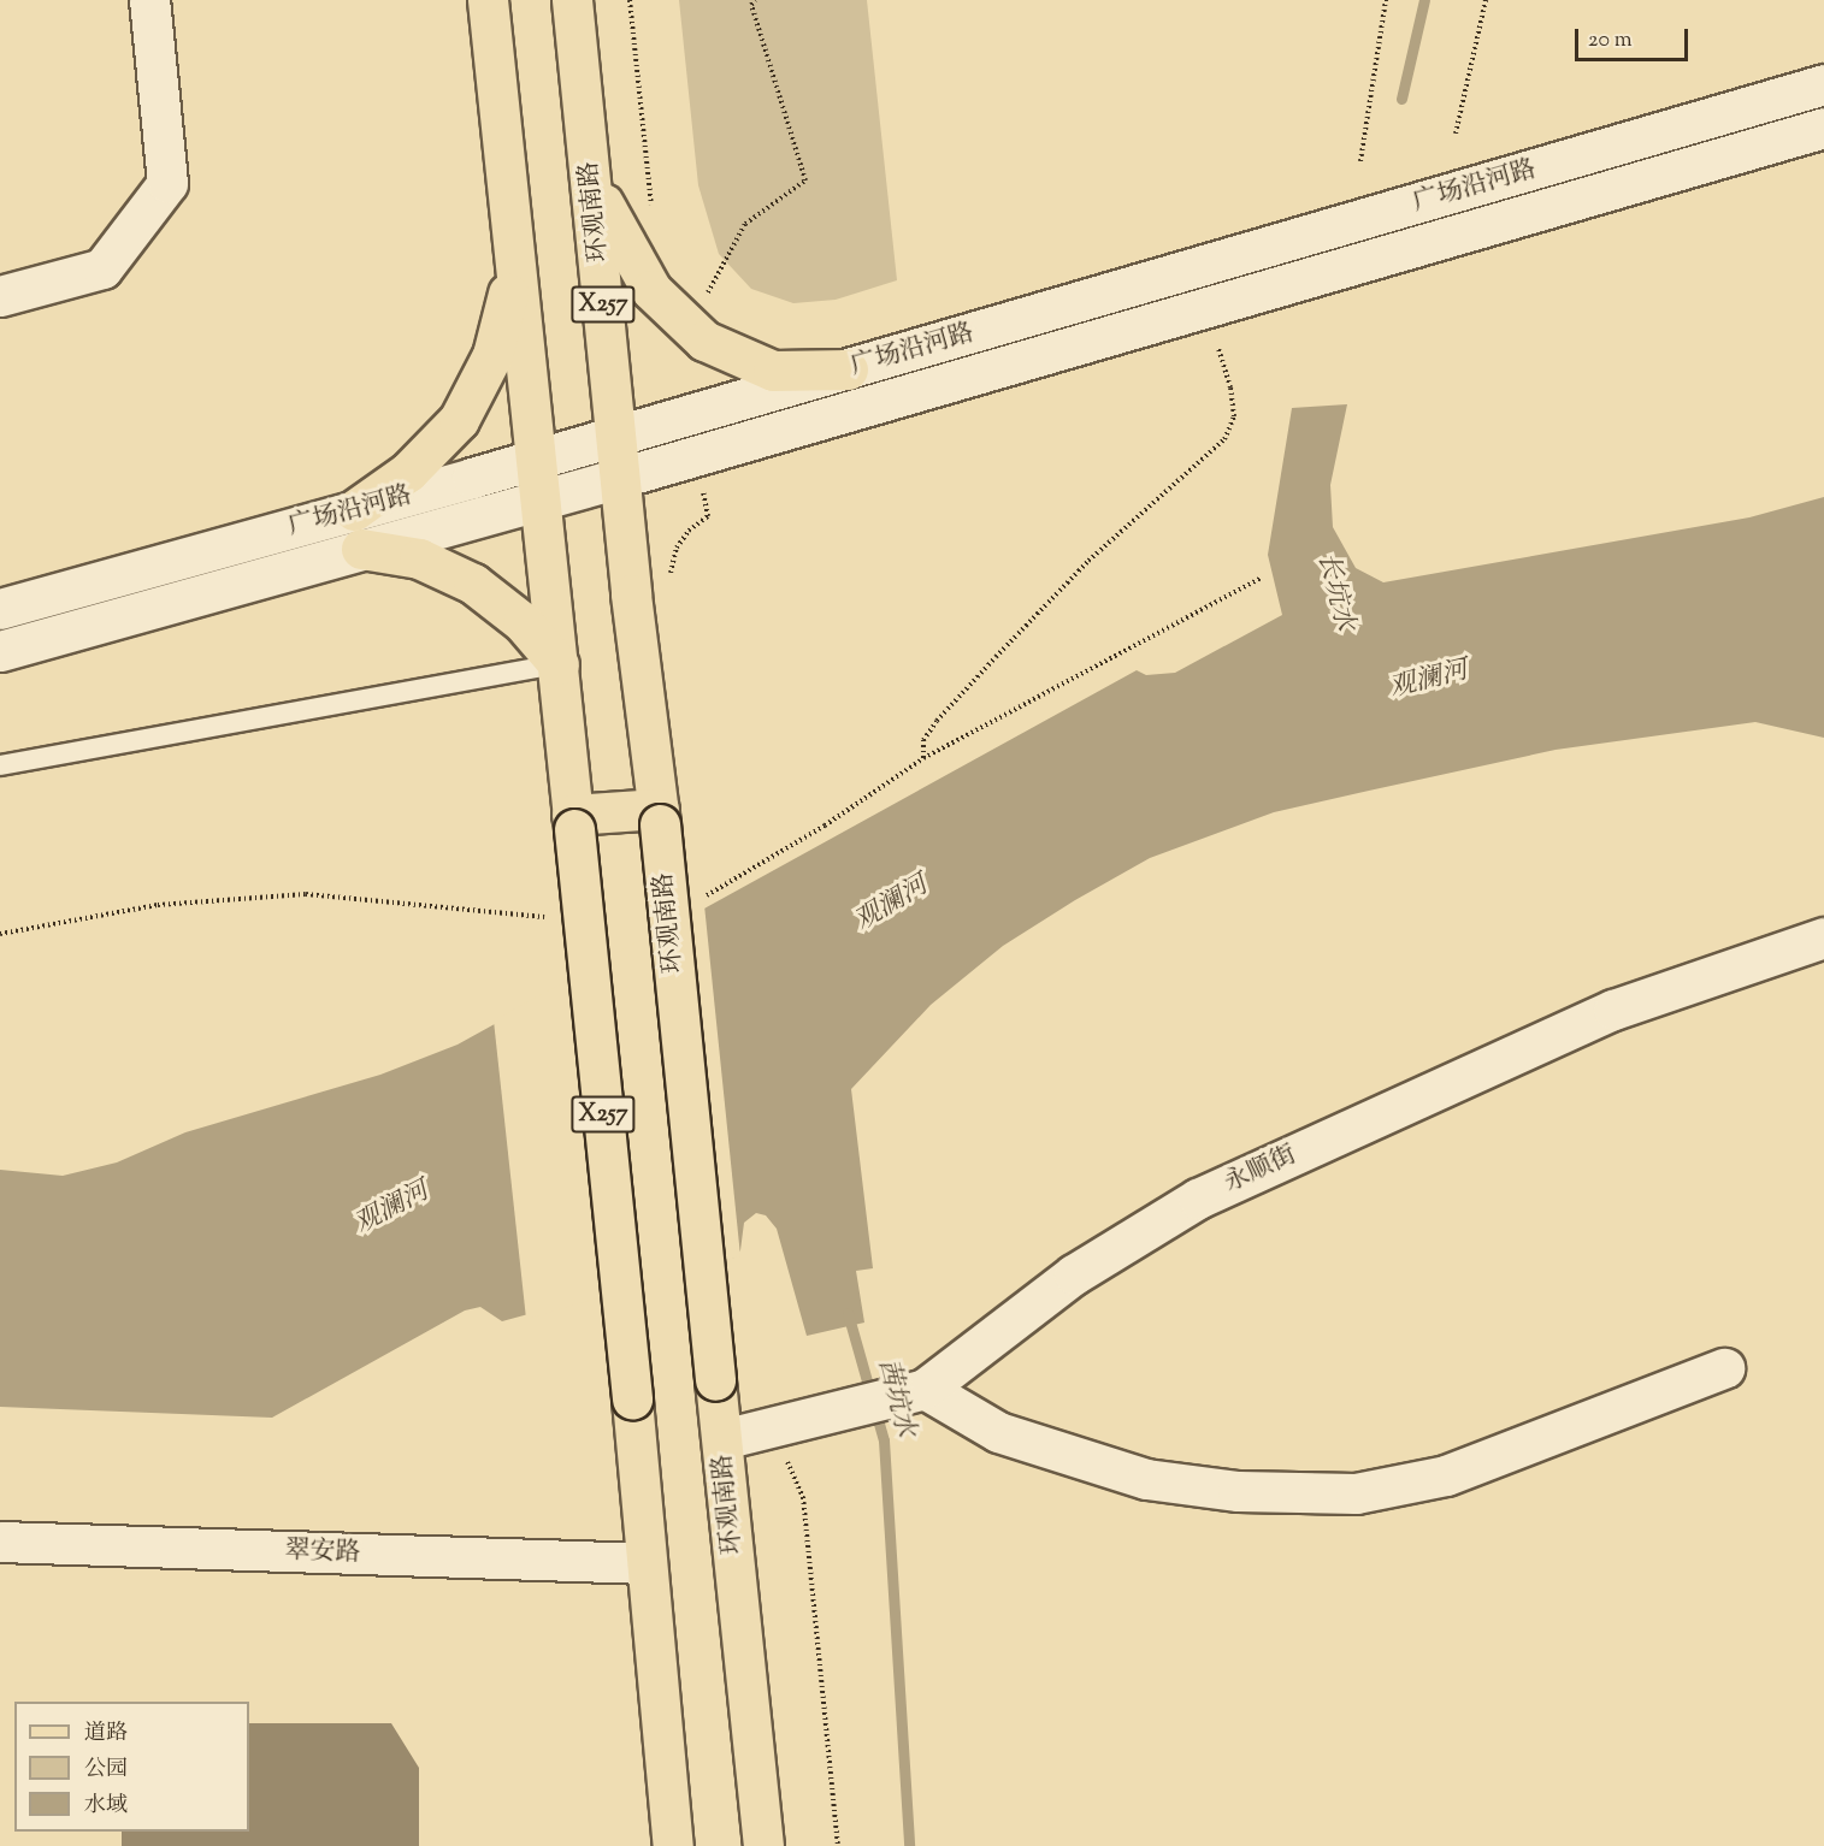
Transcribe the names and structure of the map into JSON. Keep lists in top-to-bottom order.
{
  "streets": {
    "main road": ["环观南路", "X257"],
    "street": ["广场沿河路", "永顺街", "翠安路"]
  },
  "crossings": [
    ["广场沿河路", "环观南路"],
    ["广场沿河路", "X257"],
    ["环观南路", "永顺街"],
    ["X257", "翠安路"]
  ],
  "water": ["长坑水", "观澜河", "茜坑水"],
  "legend": ["道路", "公园", "水域"],
  "scale_bar": "20 m"
}
